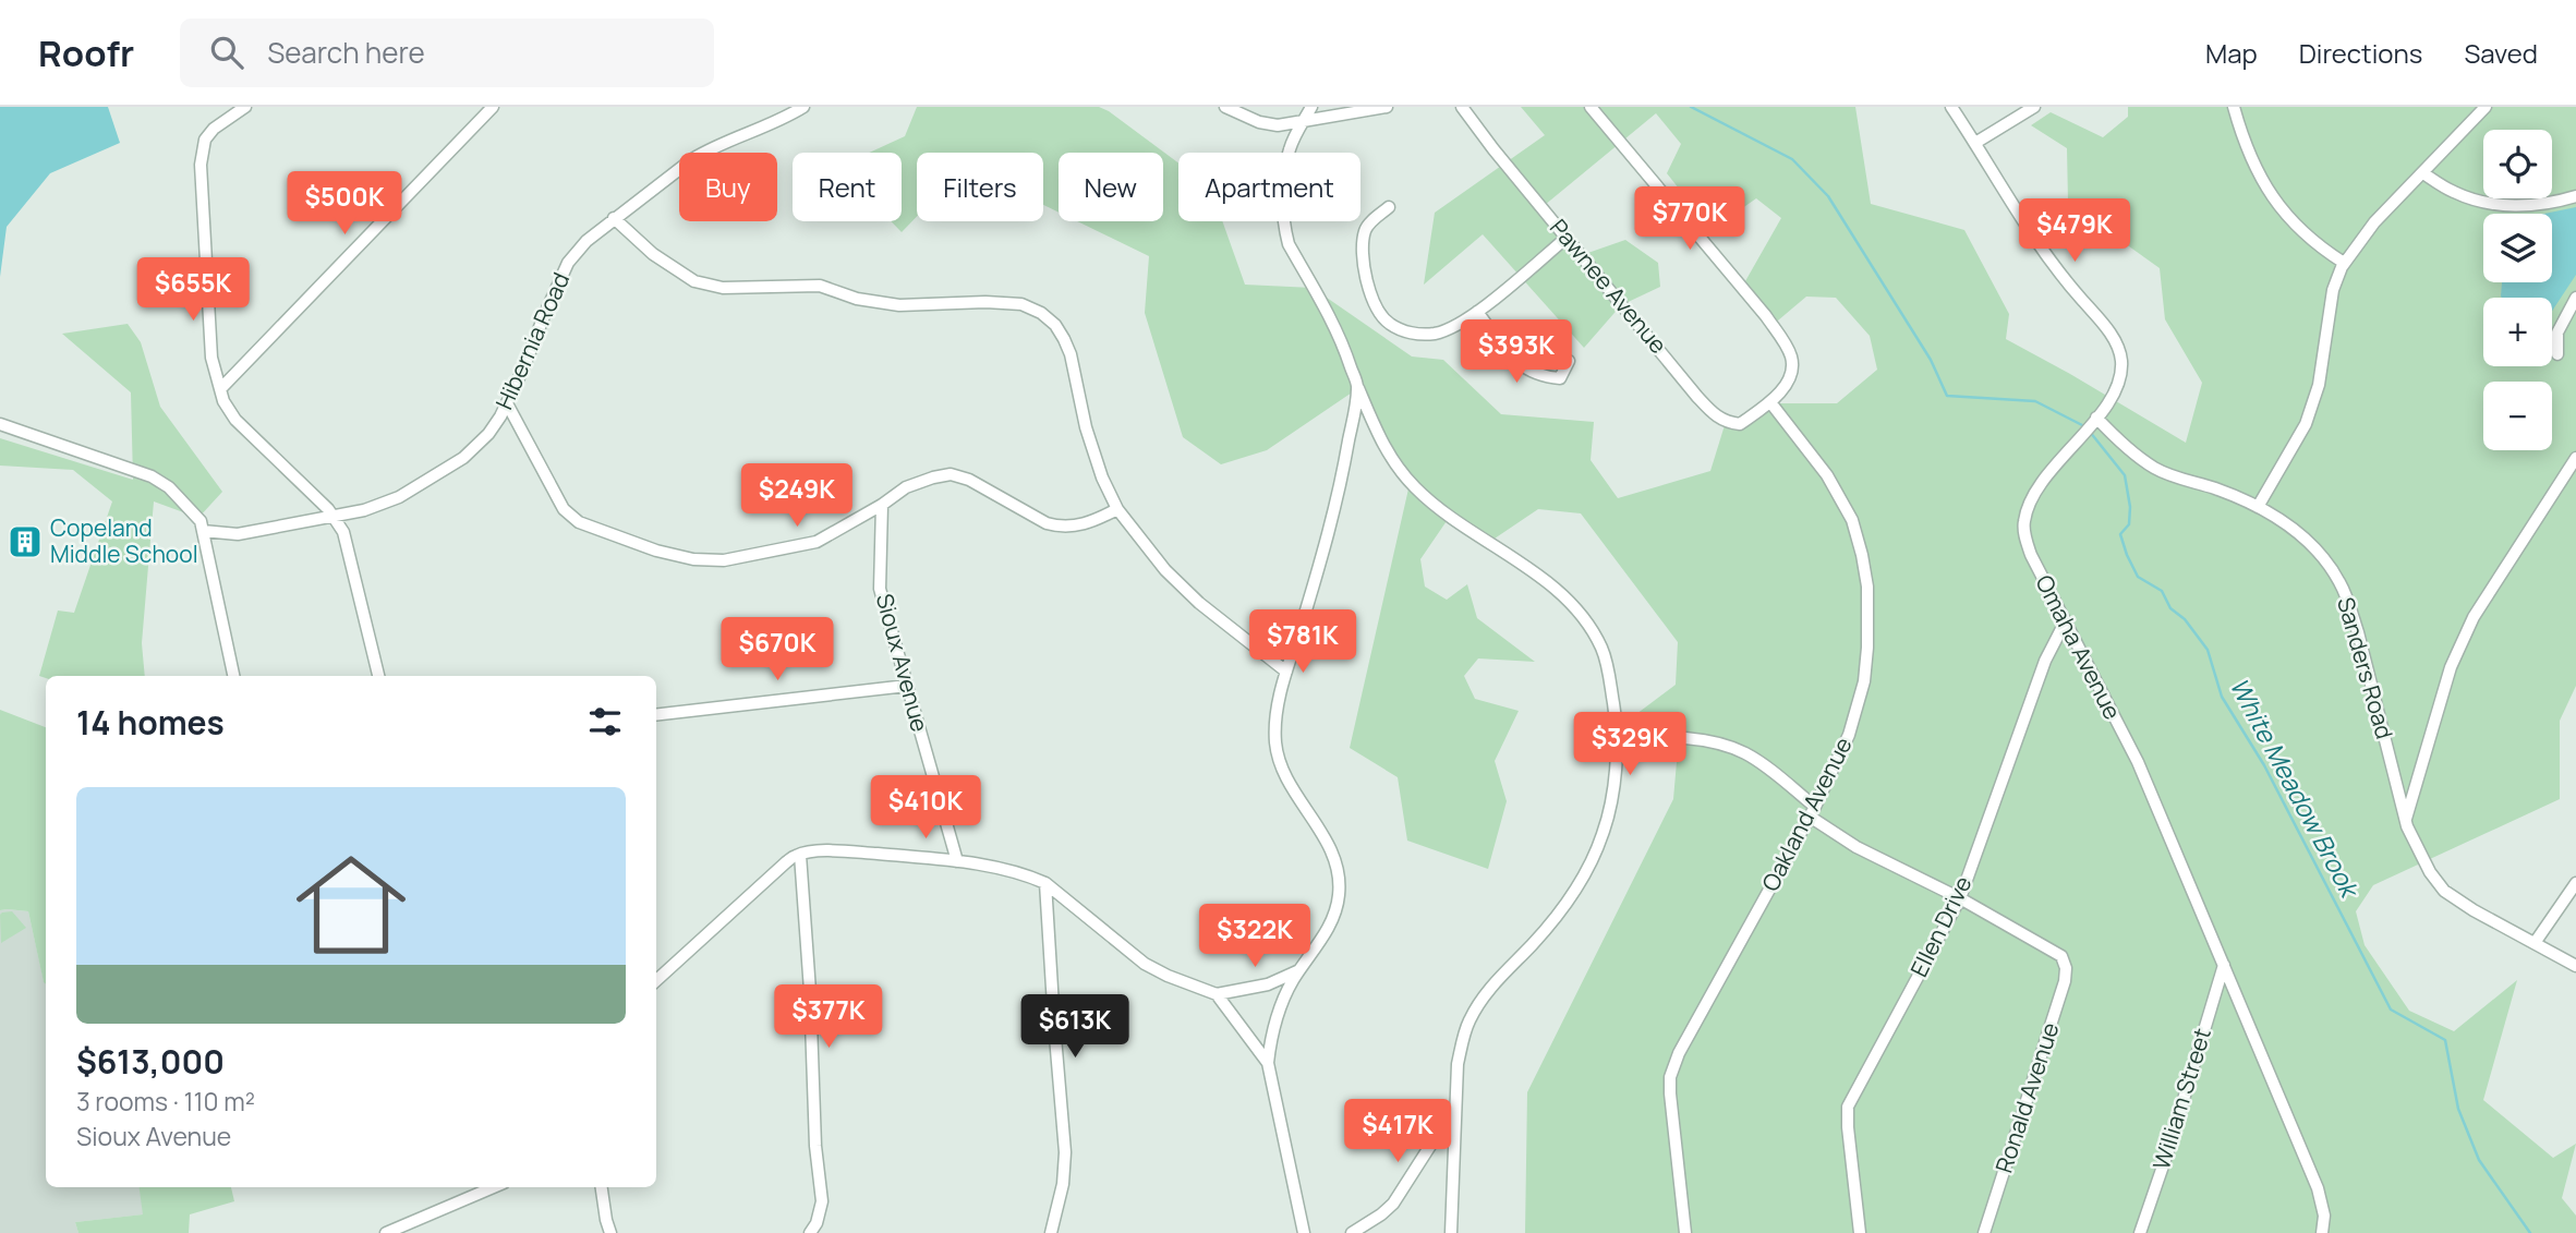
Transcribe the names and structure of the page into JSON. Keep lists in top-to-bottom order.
{
  "streets": {
    "street": [
      "Pawnee Avenue",
      "Hibernia Road",
      "Omaha Avenue",
      "Sioux Avenue",
      "Sanders Road",
      "Oakland Avenue",
      "Ellen Drive",
      "Ronald Avenue",
      "William Street"
    ]
  },
  "crossings": [
    ["Pawnee Avenue", "Oakland Avenue"],
    ["Omaha Avenue", "Sanders Road"],
    ["Omaha Avenue", "Ellen Drive"],
    ["Omaha Avenue", "William Street"],
    ["Ellen Drive", "Ronald Avenue"]
  ],
  "water": ["White Meadow Brook"],
  "places": {
    "building": ["Copeland Middle School"]
  },
  "page": {
    "header": "Roofr",
    "search": "Search here",
    "nav": ["Map", "Directions", "Saved"],
    "map_buttons": ["+", "−"],
    "chip": [
      "Buy",
      "Rent",
      "Filters",
      "New",
      "Apartment"
    ],
    "price": [
      "$500K",
      "$770K",
      "$479K",
      "$655K",
      "$393K",
      "$249K",
      "$781K",
      "$670K",
      "$329K",
      "$410K",
      "$322K",
      "$377K",
      "$613K",
      "$417K"
    ],
    "heading": "14 homes",
    "list": [
      {
        "name": "$613,000",
        "note": "3 rooms · 110 m² · Sioux Avenue"
      }
    ]
  }
}
